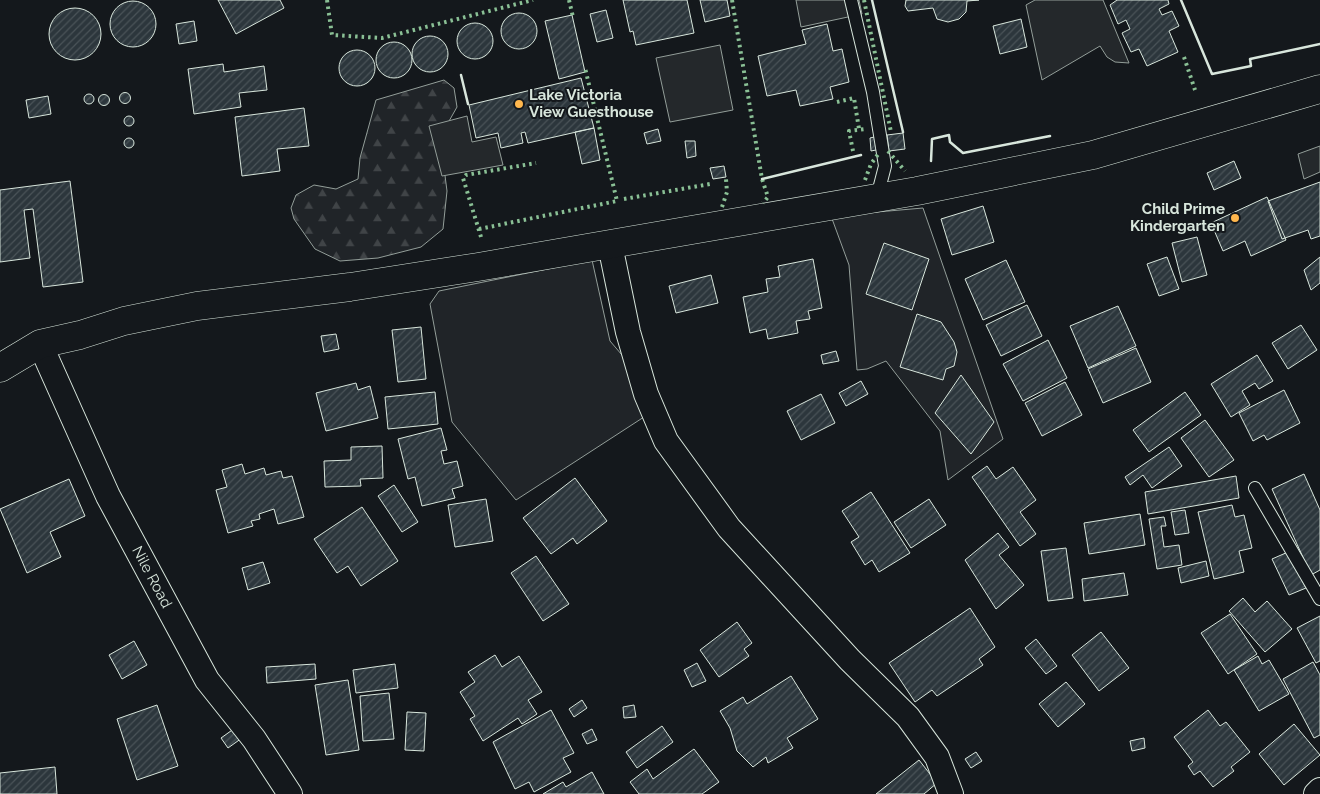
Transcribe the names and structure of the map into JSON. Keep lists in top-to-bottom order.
{
  "streets": {
    "street": ["Nile Road"]
  },
  "places": ["Lake Victoria View Guesthouse", "Child Prime Kindergarten"]
}
